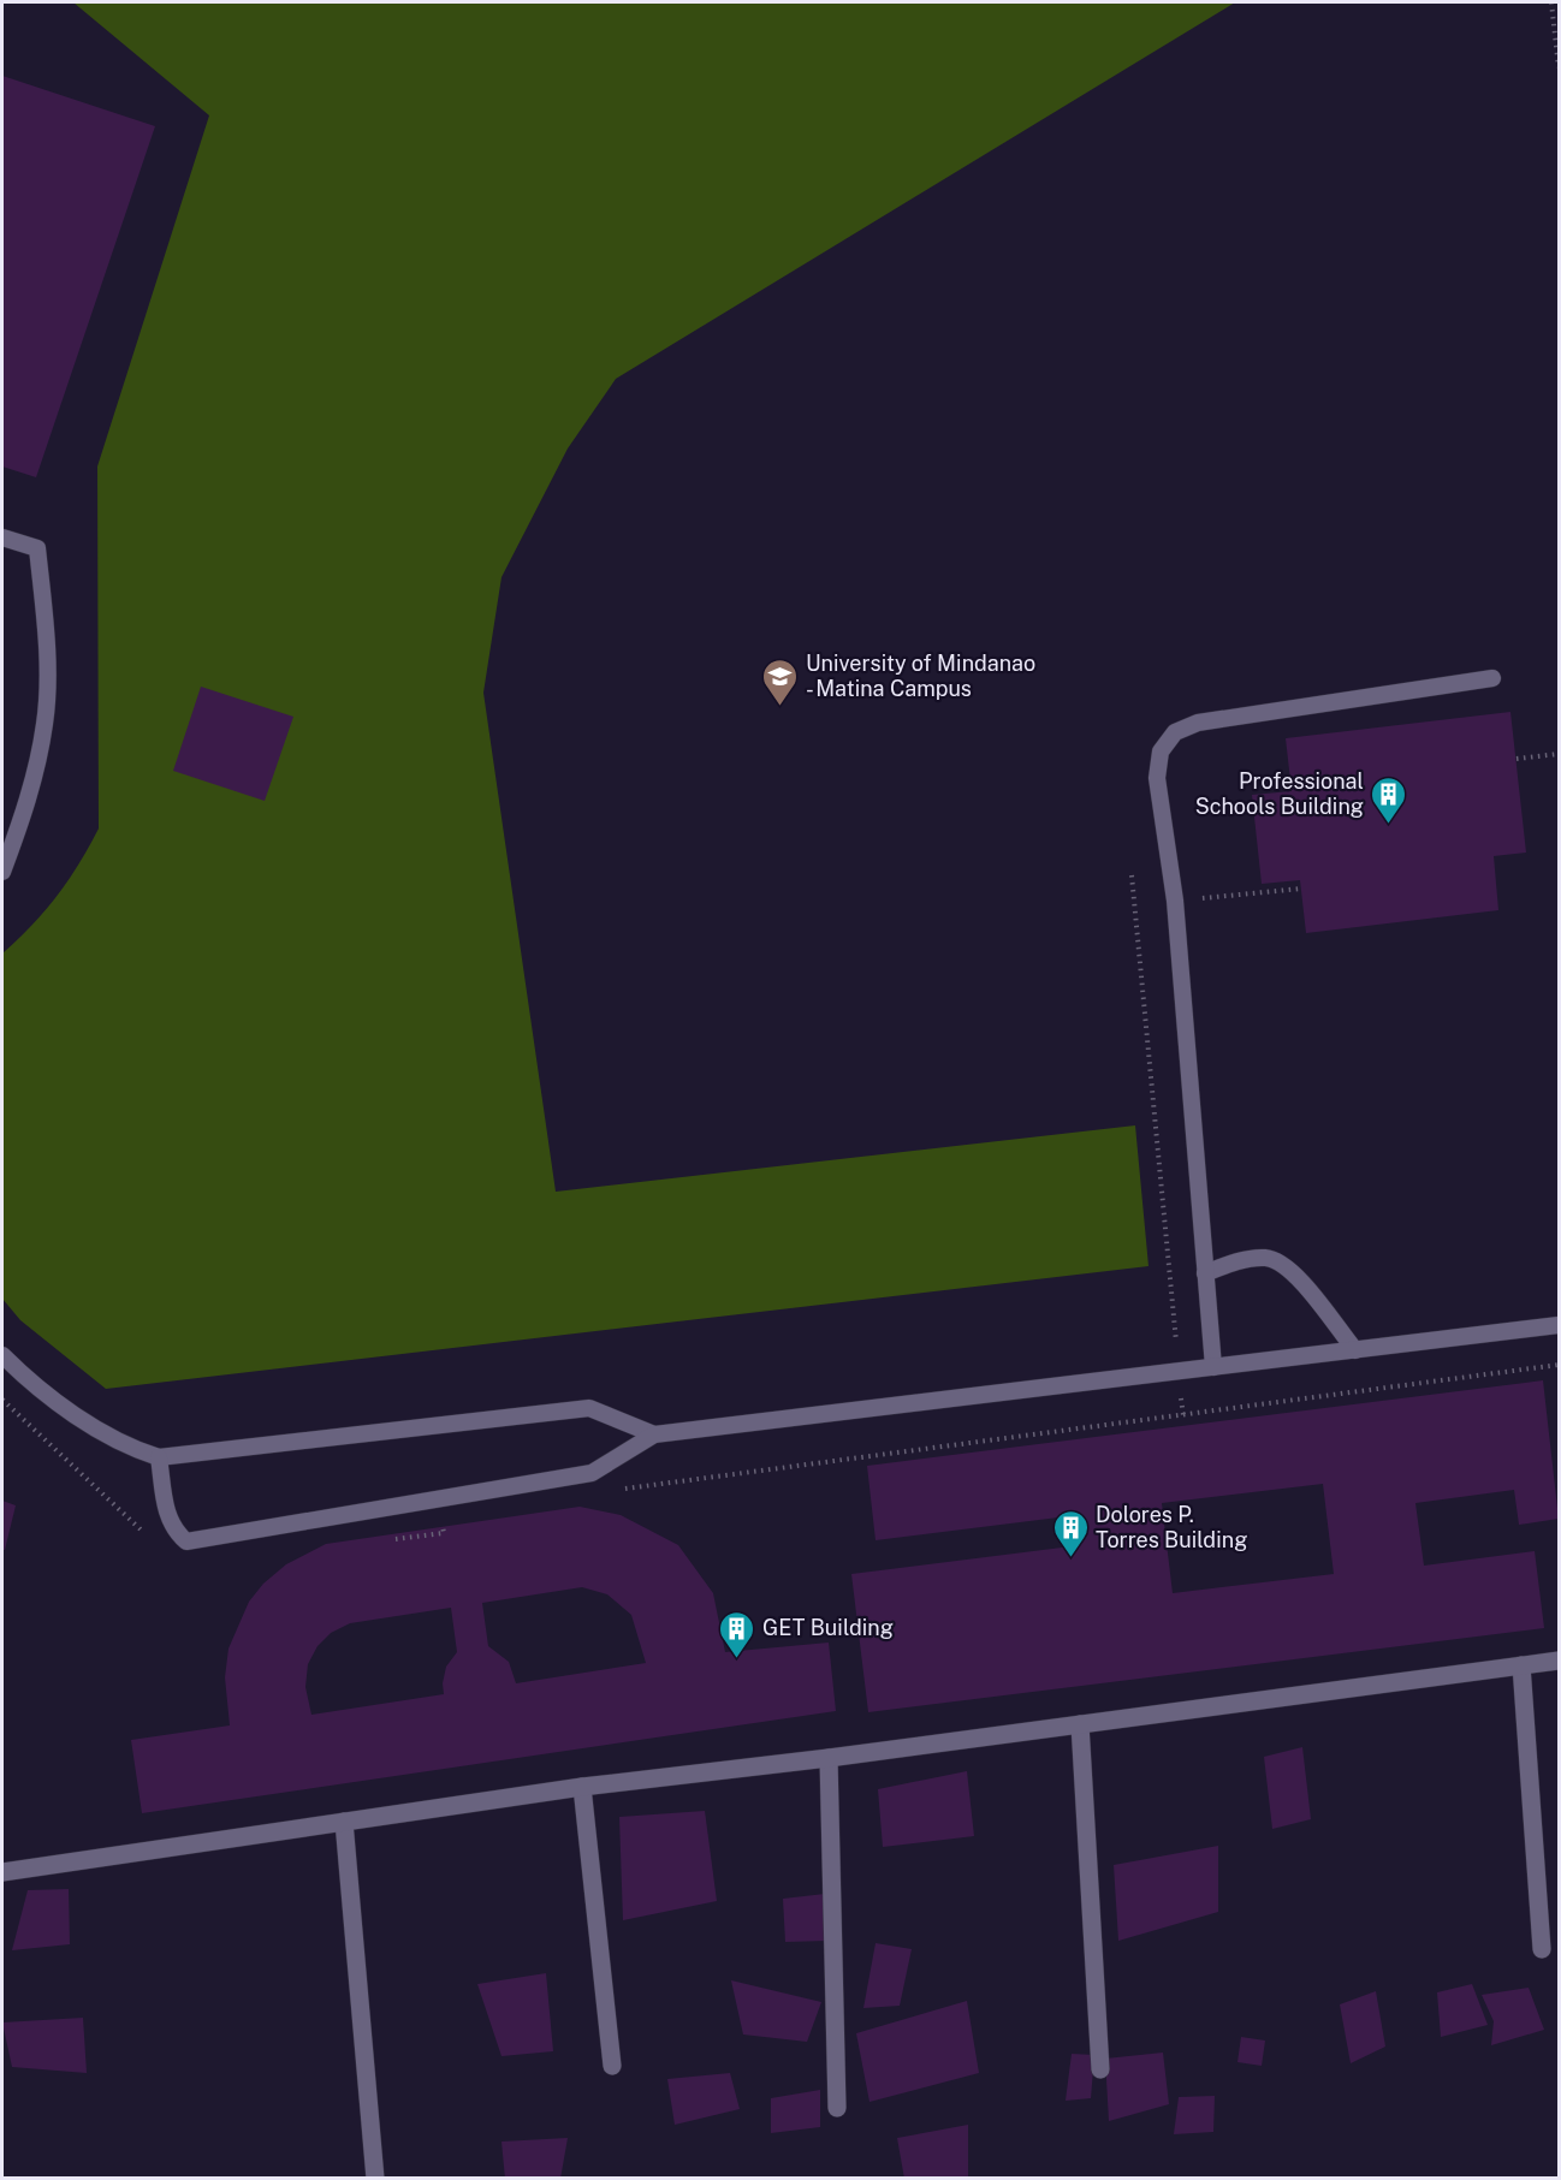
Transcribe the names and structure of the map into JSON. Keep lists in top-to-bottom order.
{
  "places": {
    "school or university": ["University of Mindanao - Matina Campus"],
    "building": ["Professional Schools Building", "Dolores P. Torres Building", "GET Building"]
  }
}
